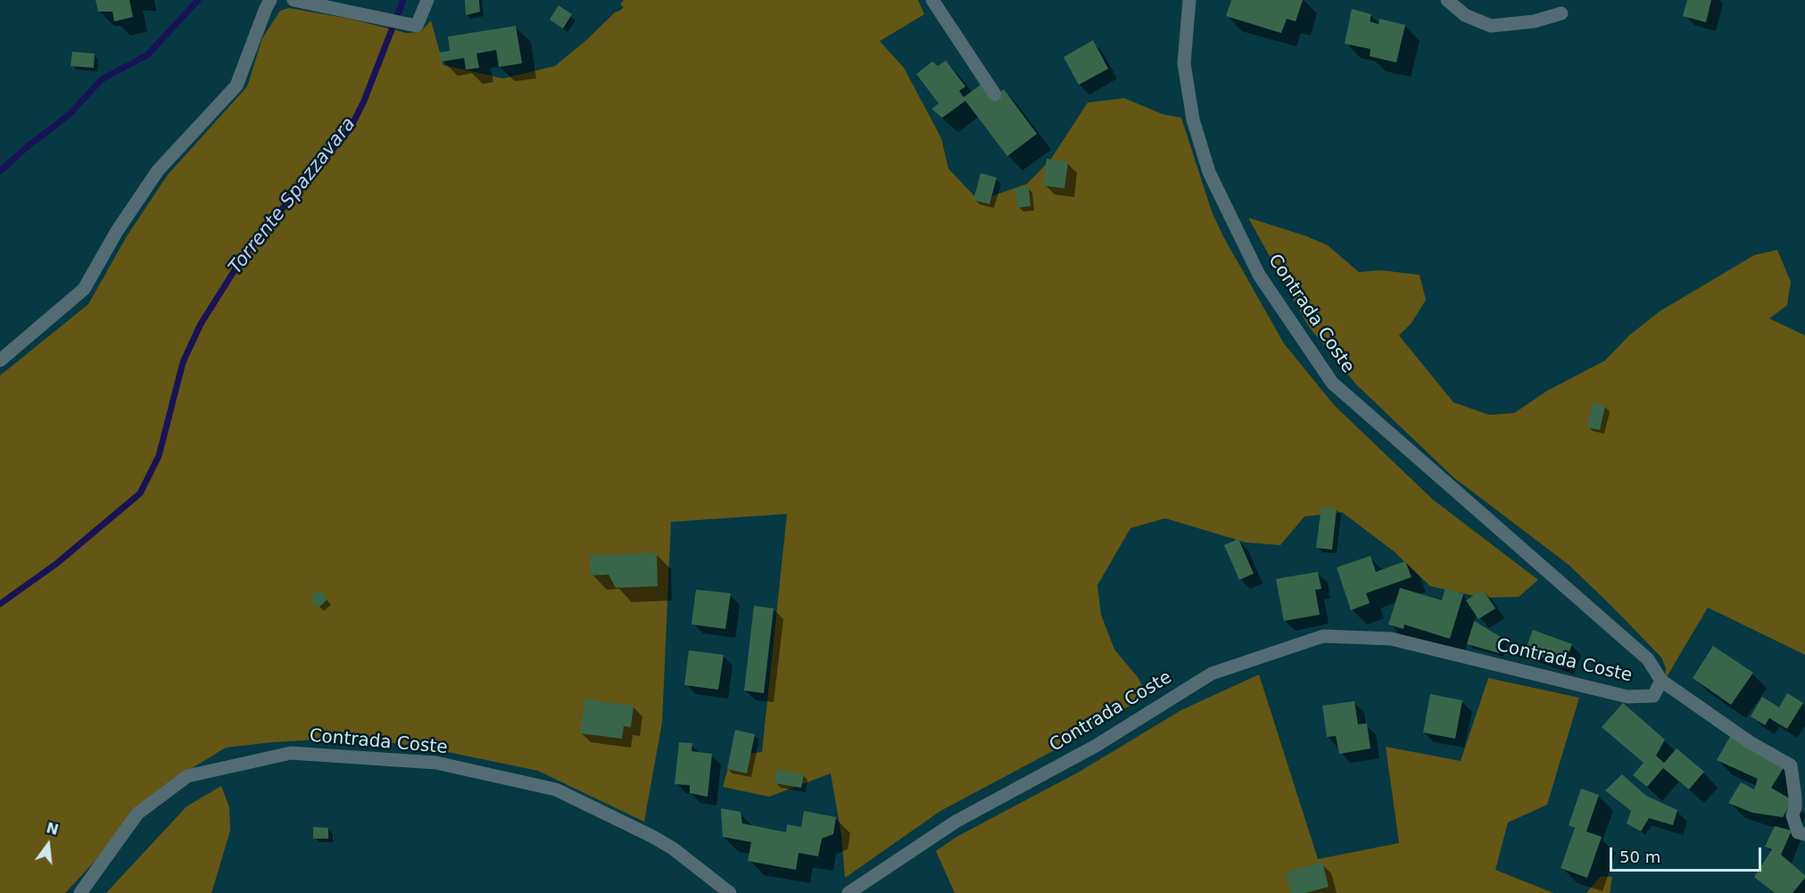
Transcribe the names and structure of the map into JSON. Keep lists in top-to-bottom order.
{
  "streets": {
    "street": ["Contrada Coste"]
  },
  "water": ["Torrente Spazzavara"],
  "scale_bar": "50 m",
  "north": "top"
}
